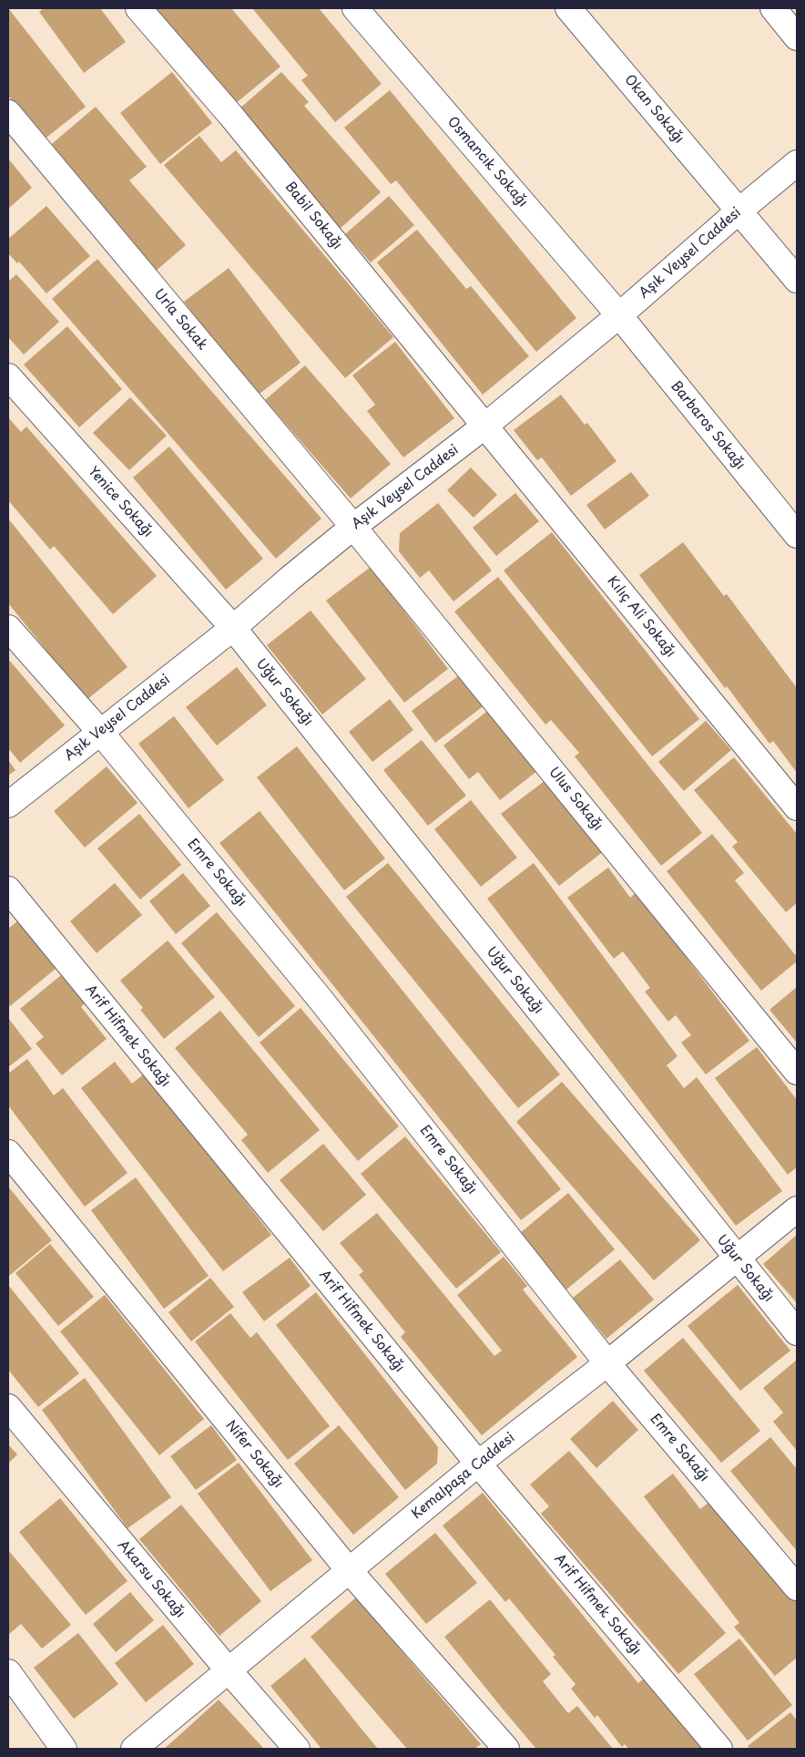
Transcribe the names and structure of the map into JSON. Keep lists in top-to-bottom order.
{
  "streets": {
    "street": [
      "Okan Sokağı",
      "Osmancık Sokağı",
      "Babil Sokağı",
      "Aşık Veysel Caddesi",
      "Urla Sokak",
      "Barbaros Sokağı",
      "Yenice Sokağı",
      "Kılıç Ali Sokağı",
      "Uğur Sokağı",
      "Ulus Sokağı",
      "Emre Sokağı",
      "Arif Hifmek Sokağı",
      "Nifer Sokağı",
      "Kemalpaşa Caddesi",
      "Akarsu Sokağı"
    ]
  },
  "crossings": [
    ["Okan Sokağı", "Aşık Veysel Caddesi"],
    ["Osmancık Sokağı", "Aşık Veysel Caddesi"],
    ["Osmancık Sokağı", "Barbaros Sokağı"],
    ["Babil Sokağı", "Aşık Veysel Caddesi"],
    ["Babil Sokağı", "Kılıç Ali Sokağı"],
    ["Aşık Veysel Caddesi", "Urla Sokak"],
    ["Aşık Veysel Caddesi", "Barbaros Sokağı"],
    ["Aşık Veysel Caddesi", "Yenice Sokağı"],
    ["Aşık Veysel Caddesi", "Kılıç Ali Sokağı"],
    ["Aşık Veysel Caddesi", "Uğur Sokağı"],
    ["Aşık Veysel Caddesi", "Ulus Sokağı"],
    ["Aşık Veysel Caddesi", "Emre Sokağı"],
    ["Urla Sokak", "Ulus Sokağı"],
    ["Yenice Sokağı", "Uğur Sokağı"],
    ["Uğur Sokağı", "Kemalpaşa Caddesi"],
    ["Emre Sokağı", "Kemalpaşa Caddesi"],
    ["Arif Hifmek Sokağı", "Kemalpaşa Caddesi"],
    ["Nifer Sokağı", "Kemalpaşa Caddesi"],
    ["Kemalpaşa Caddesi", "Akarsu Sokağı"]
  ]
}
